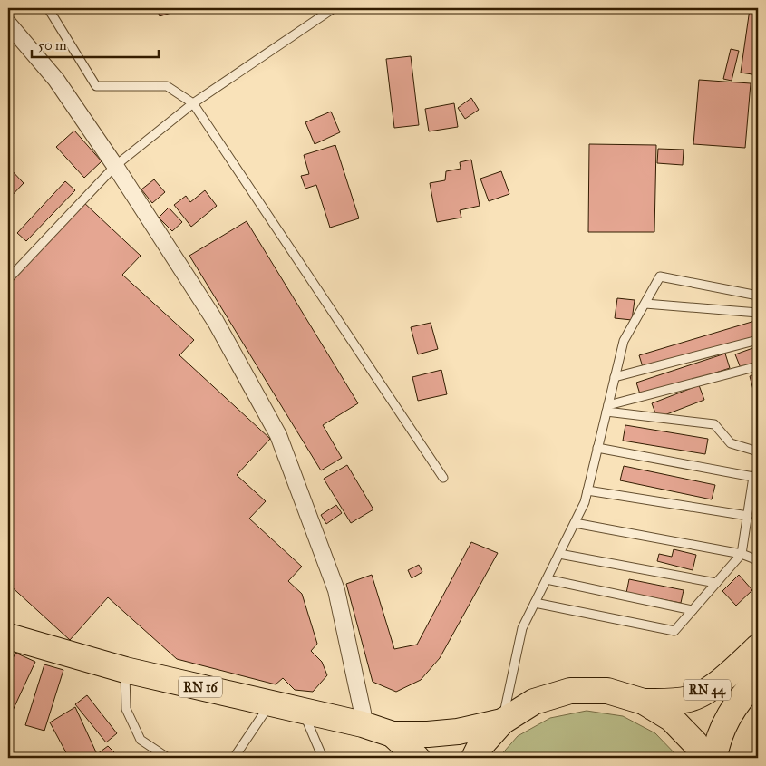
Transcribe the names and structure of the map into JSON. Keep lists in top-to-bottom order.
{
  "streets": {
    "main road": ["RN 16", "RN 44"]
  },
  "scale_bar": "50 m"
}
